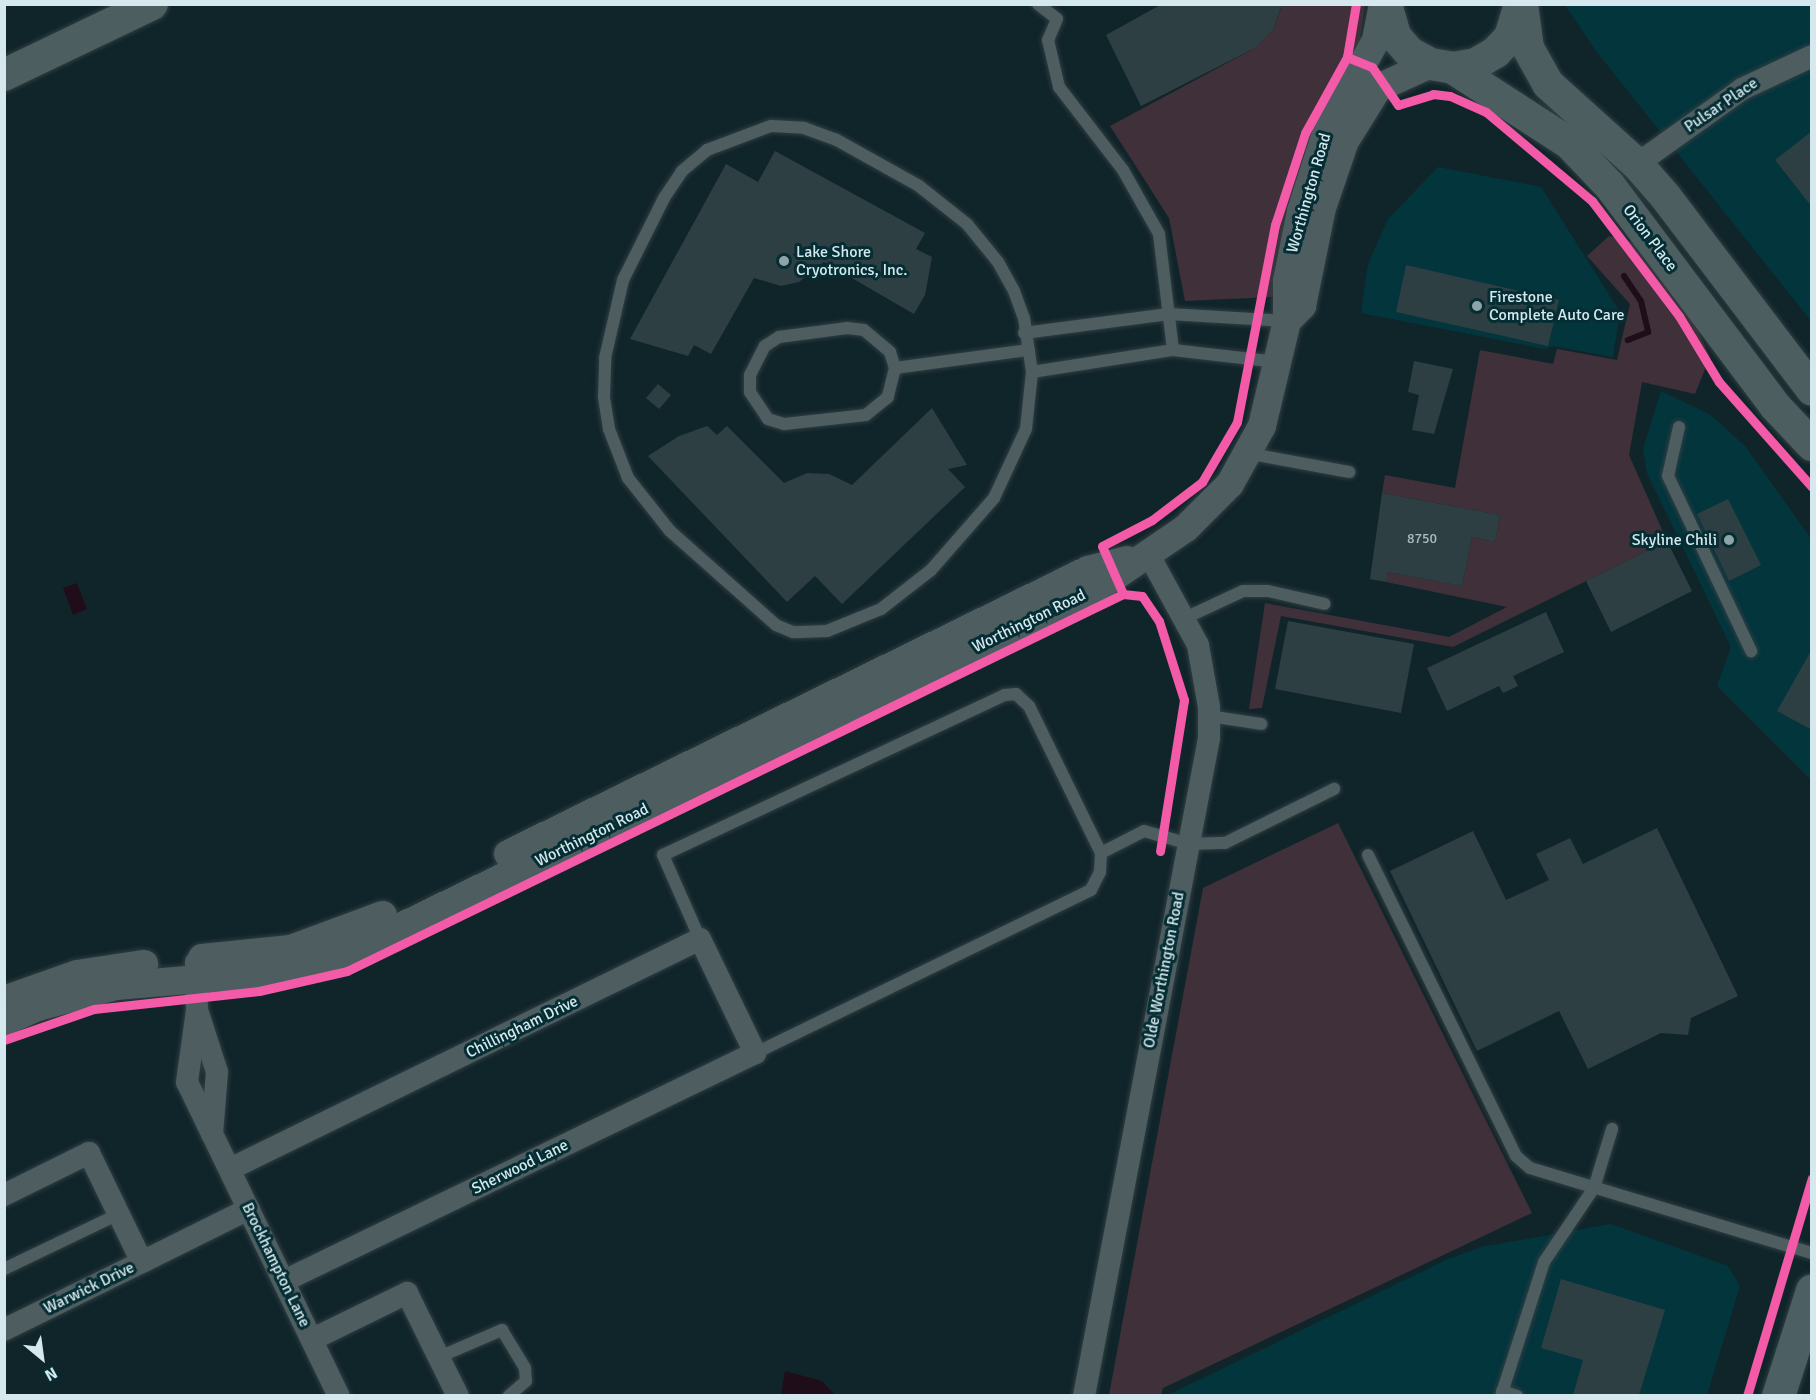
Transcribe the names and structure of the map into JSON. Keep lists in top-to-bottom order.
{
  "streets": {
    "main road": ["Orion Place"],
    "street": [
      "Pulsar Place",
      "Worthington Road",
      "Olde Worthington Road",
      "Chillingham Drive",
      "Sherwood Lane",
      "Brockhampton Lane",
      "Warwick Drive"
    ]
  },
  "crossings": [
    ["Worthington Road", "Orion Place"],
    ["Worthington Road", "Olde Worthington Road"],
    ["Worthington Road", "Brockhampton Lane"],
    ["Chillingham Drive", "Brockhampton Lane"],
    ["Sherwood Lane", "Brockhampton Lane"],
    ["Brockhampton Lane", "Warwick Drive"]
  ],
  "places": ["Lake Shore Cryotronics, Inc.", "Firestone Complete Auto Care", "Skyline Chili"],
  "house_numbers": ["8750"],
  "north": "bottom right"
}
